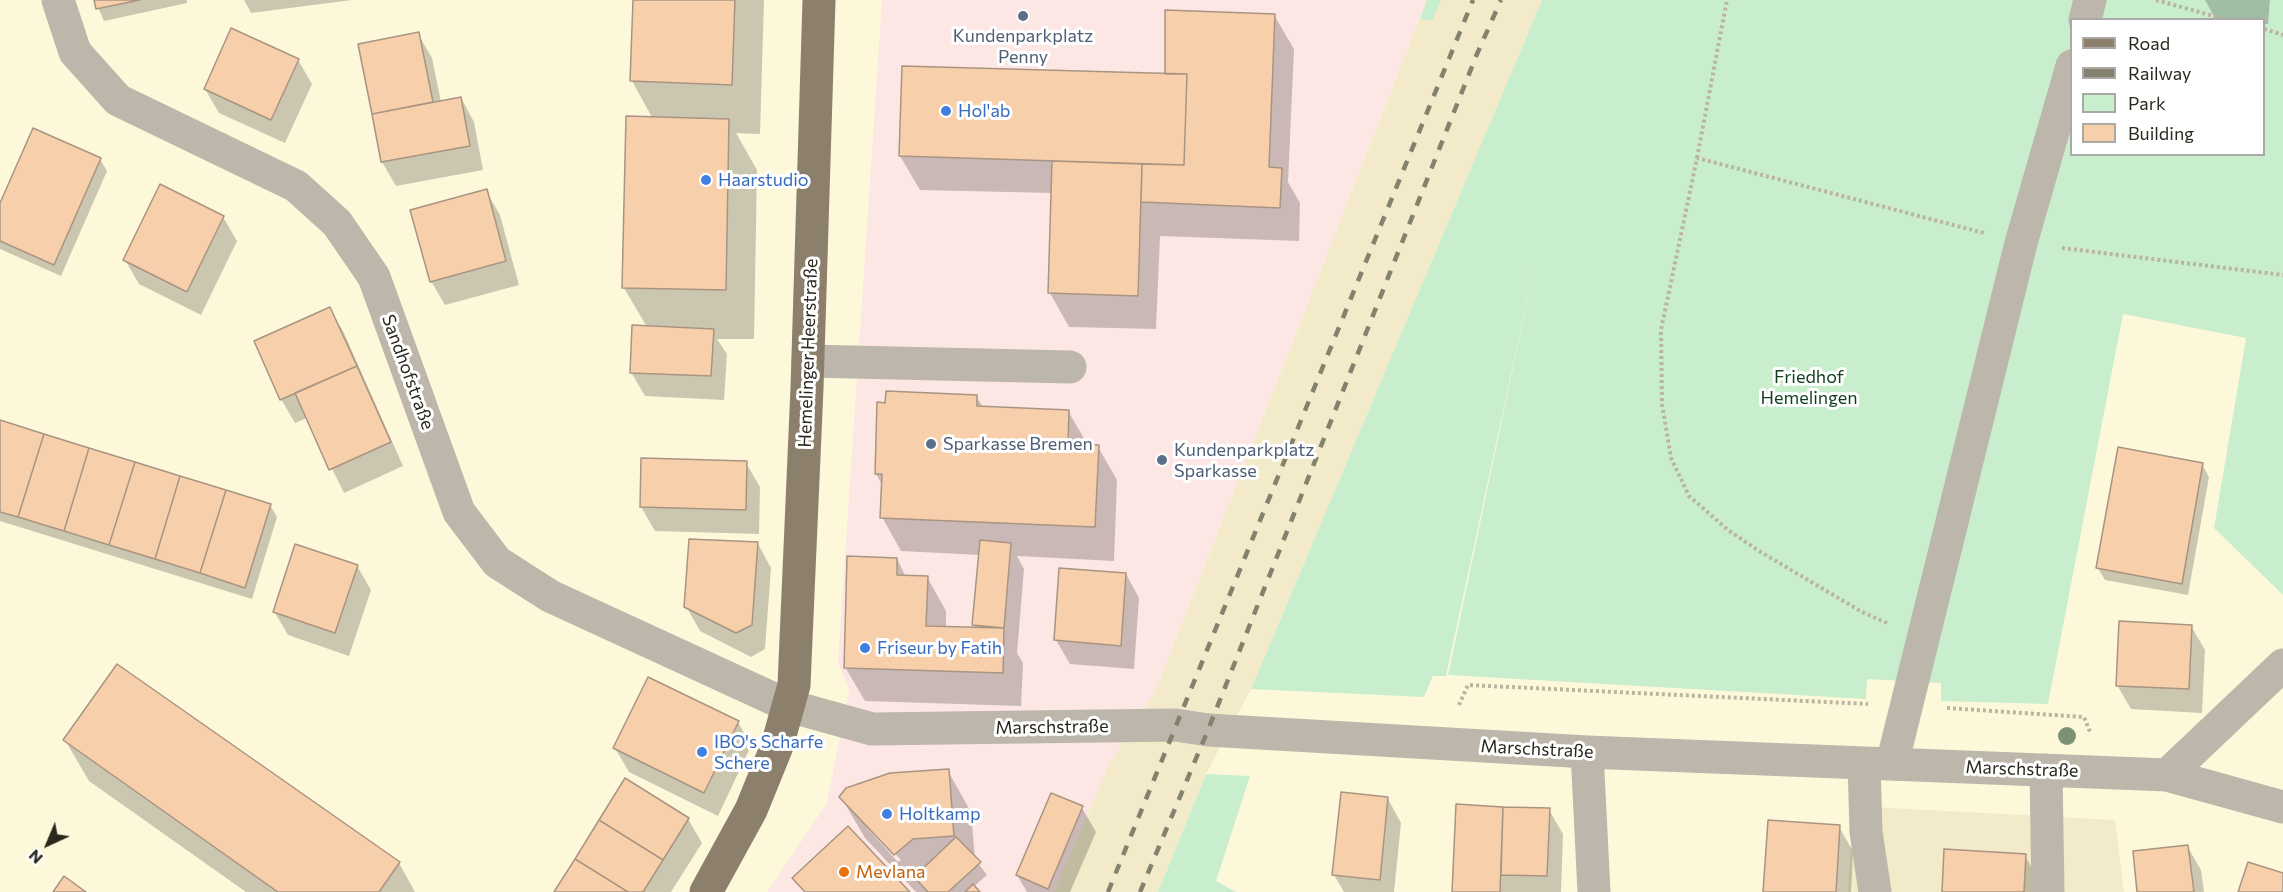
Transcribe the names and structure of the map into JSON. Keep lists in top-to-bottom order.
{
  "streets": {
    "main road": ["Hemelinger Heerstraße"],
    "street": ["Sandhofstraße", "Marschstraße"]
  },
  "crossings": [
    ["Hemelinger Heerstraße", "Sandhofstraße"],
    ["Hemelinger Heerstraße", "Marschstraße"],
    ["Sandhofstraße", "Marschstraße"]
  ],
  "parks": ["Friedhof Hemelingen"],
  "places": [
    "Kundenparkplatz Penny",
    "Hol'ab",
    "Haarstudio",
    "Sparkasse Bremen",
    "Kundenparkplatz Sparkasse",
    "Friseur by Fatih",
    "IBO's Scharfe Schere",
    "Holtkamp",
    "Mevlana"
  ],
  "legend": [
    "Road",
    "Railway",
    "Park",
    "Building"
  ],
  "north": "bottom left"
}
